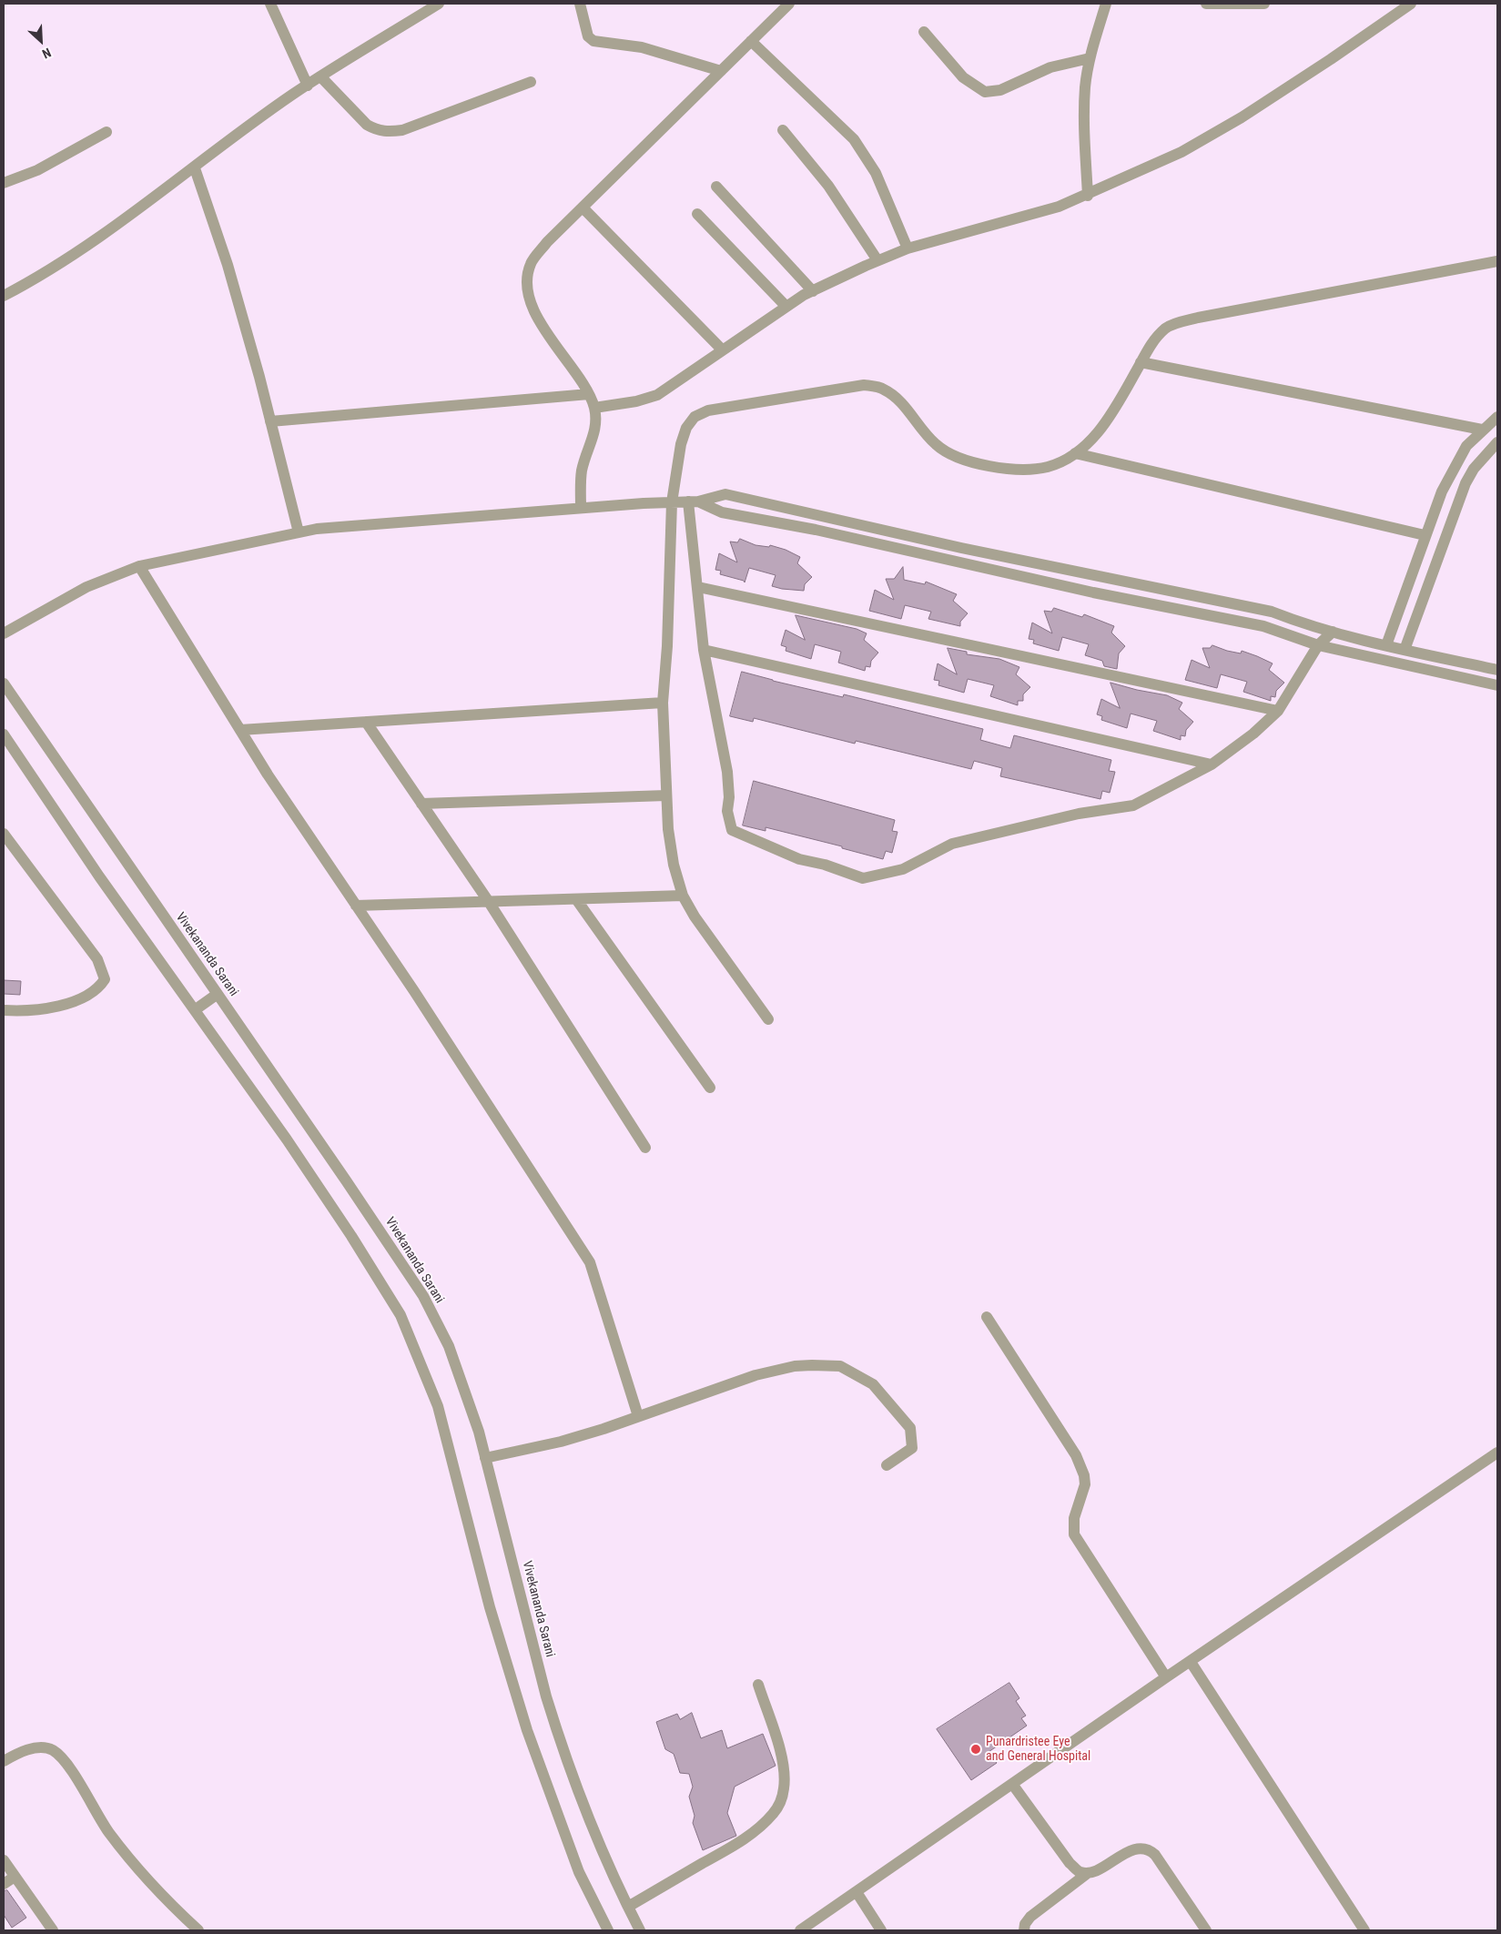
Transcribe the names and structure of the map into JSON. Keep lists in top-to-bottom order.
{
  "streets": {
    "street": ["Vivekananda Sarani"]
  },
  "places": ["Punardristee Eye and General Hospital"],
  "north": "bottom right"
}
